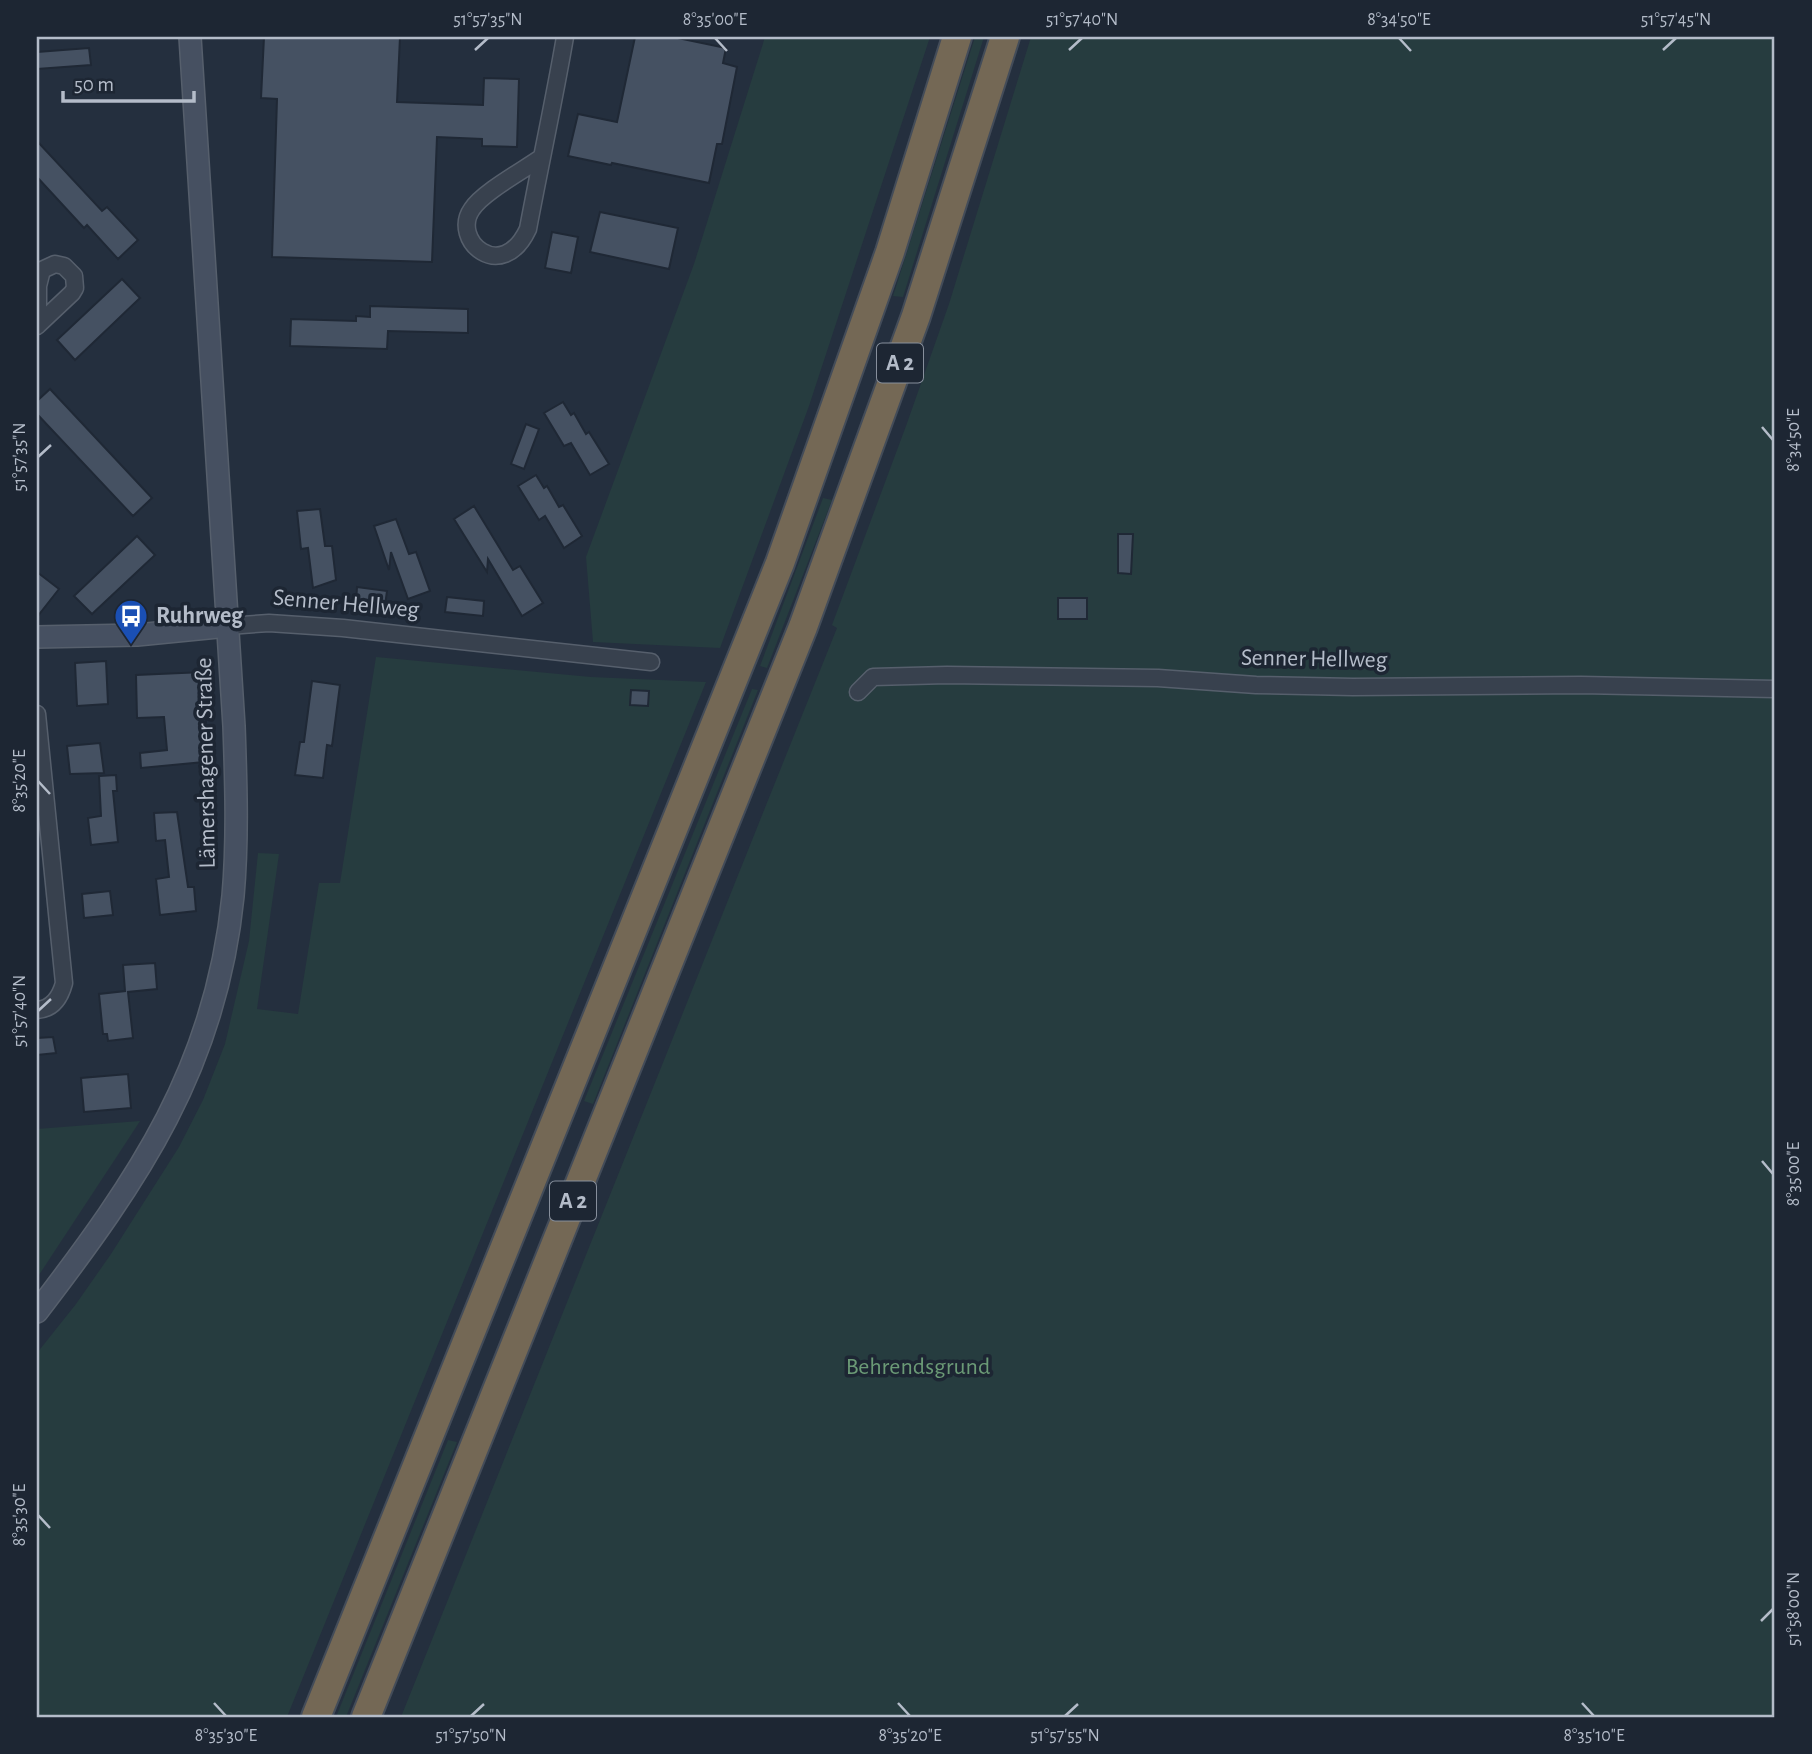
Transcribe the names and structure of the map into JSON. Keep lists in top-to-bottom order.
{
  "streets": {
    "highway": ["A 2"],
    "main road": ["Senner Hellweg", "Lämershagener Straße"]
  },
  "crossings": [
    ["Senner Hellweg", "Lämershagener Straße"]
  ],
  "parks": ["Behrendsgrund"],
  "places": {
    "bus stop": ["Ruhrweg"]
  },
  "scale_bar": "50 m",
  "coordinates": [
    "51°57'35\"N",
    "8°35'00\"E",
    "51°57'40\"N",
    "8°34'50\"E",
    "51°57'45\"N",
    "8°35'20\"E",
    "8°35'30\"E",
    "51°58'00\"N",
    "51°57'50\"N",
    "51°57'55\"N",
    "8°35'10\"E"
  ]
}
